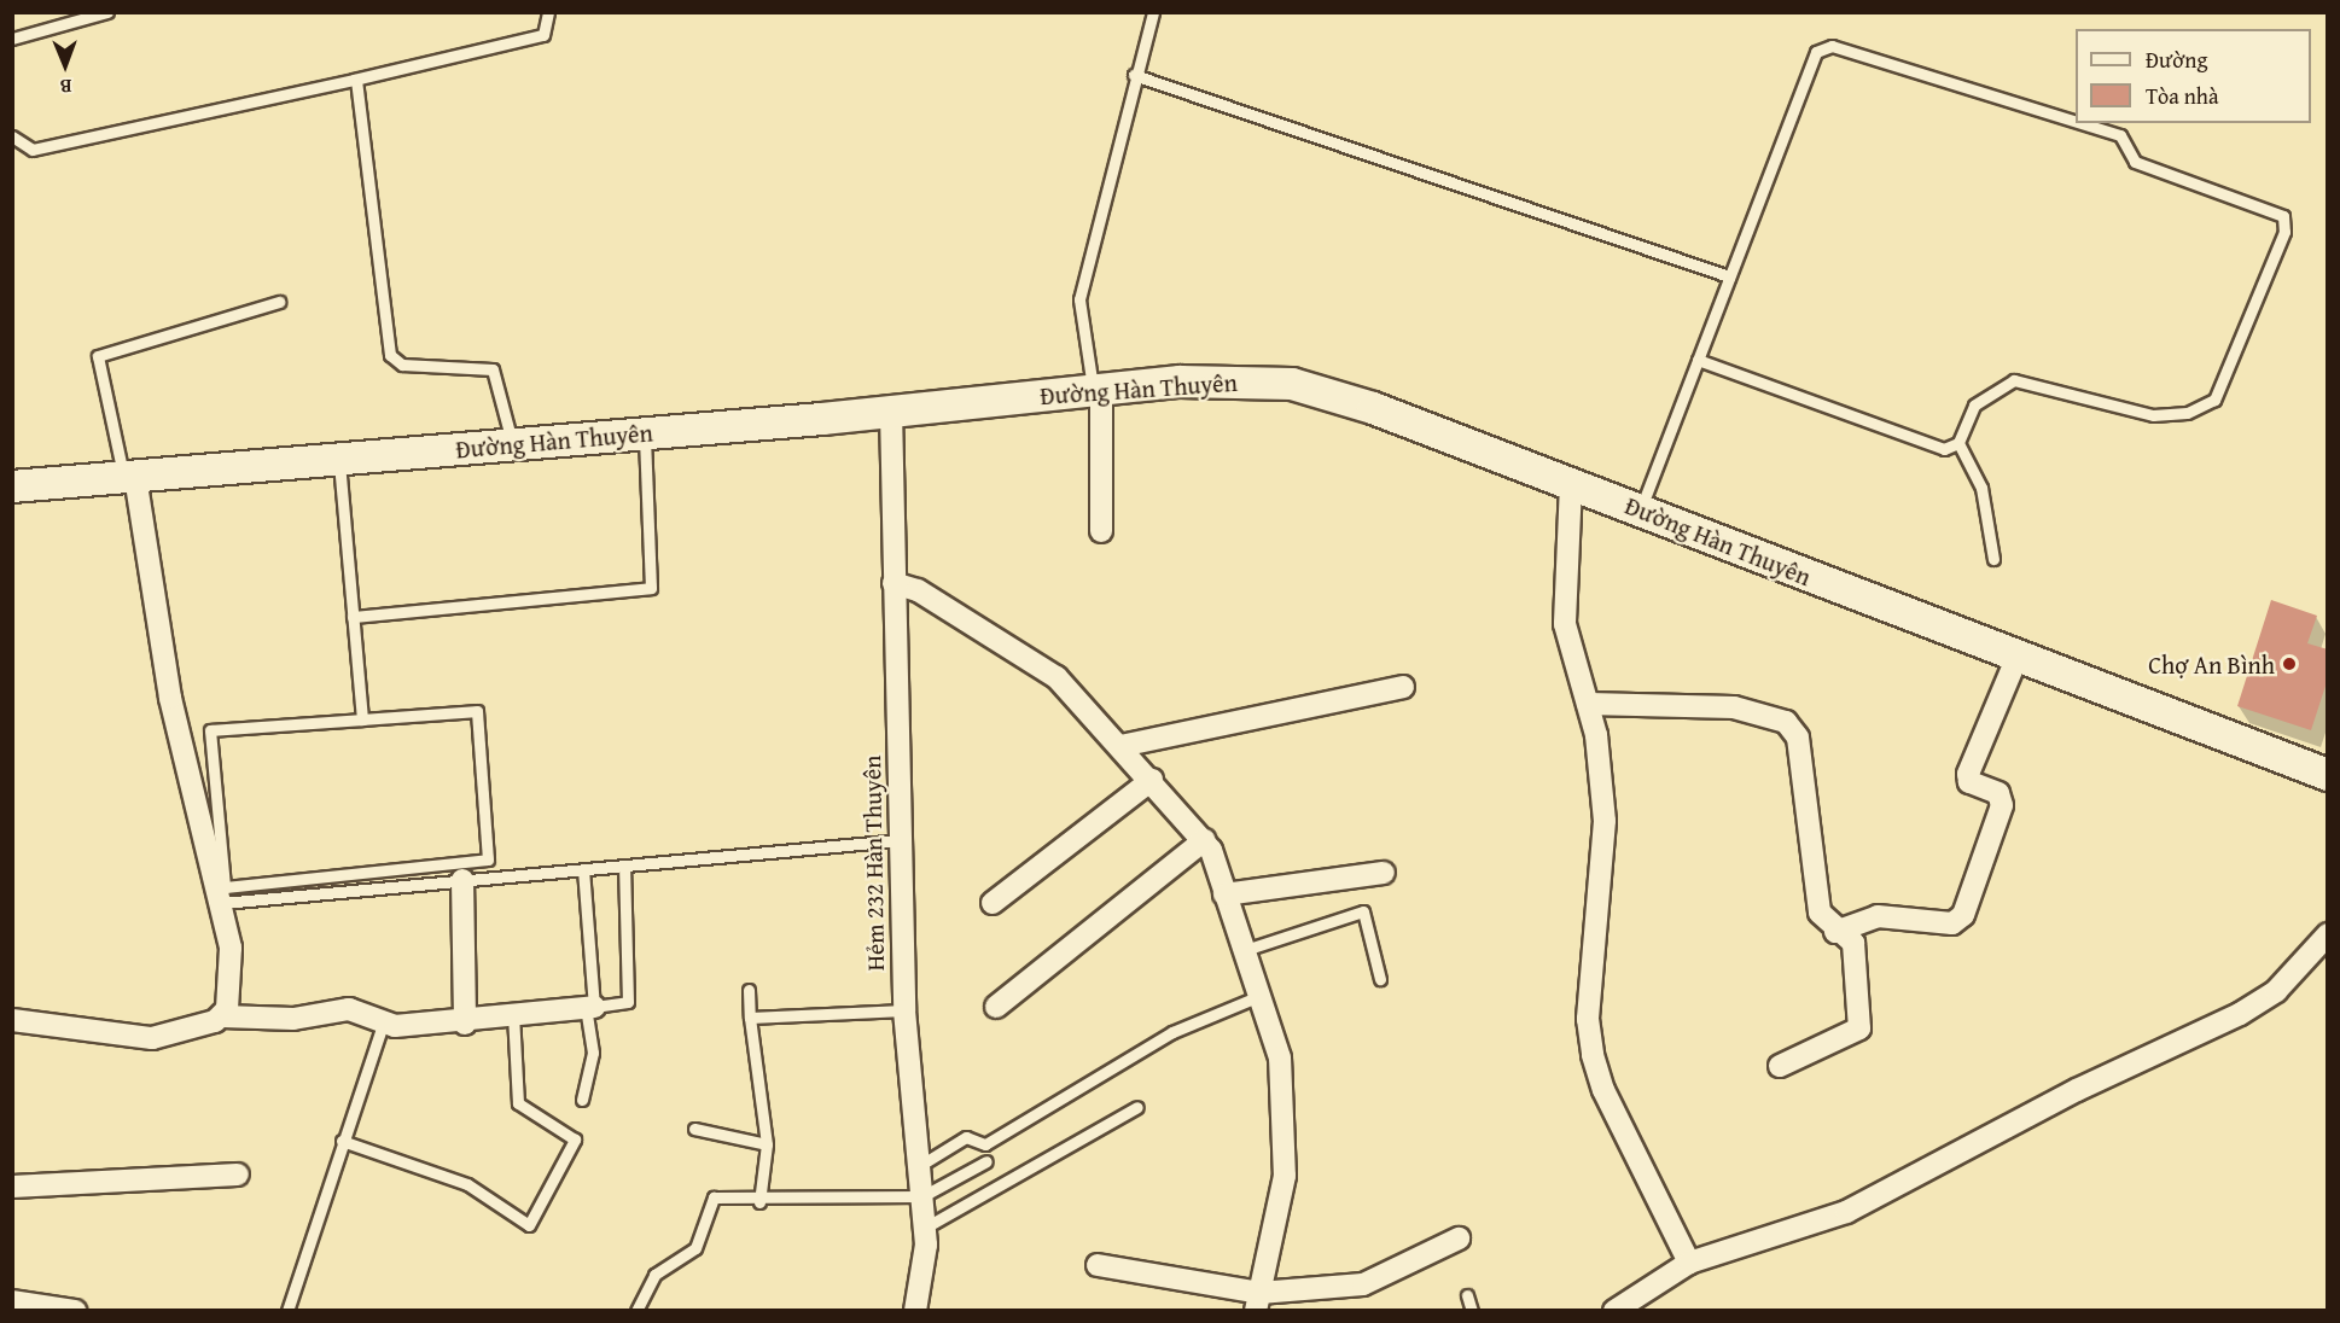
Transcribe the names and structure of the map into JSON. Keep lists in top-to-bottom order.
{
  "streets": {
    "street": ["Đường Hàn Thuyên", "Hẻm 232 Hàn Thuyên"]
  },
  "crossings": [
    ["Đường Hàn Thuyên", "Hẻm 232 Hàn Thuyên"]
  ],
  "places": ["Chợ An Bình"],
  "legend": ["Đường", "Tòa nhà"],
  "north": "bottom"
}
